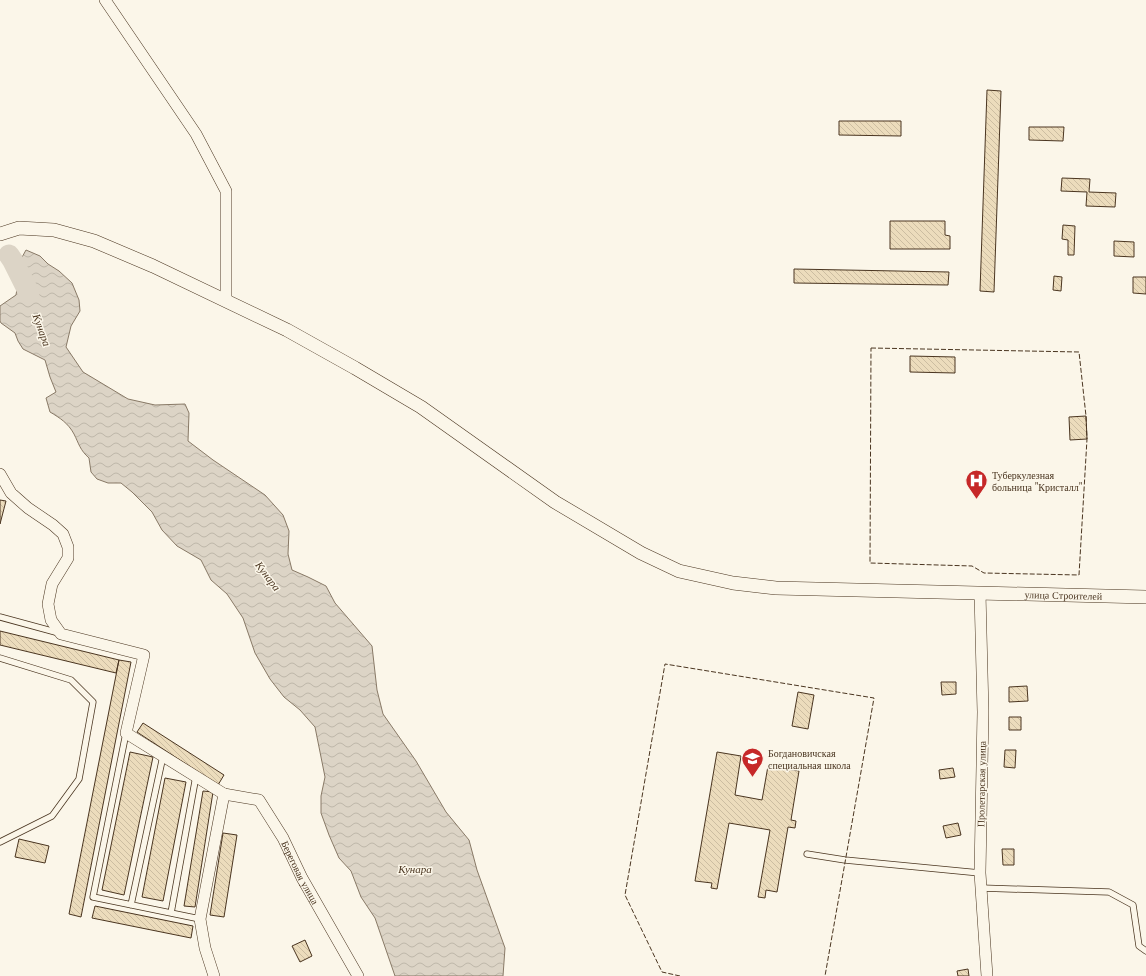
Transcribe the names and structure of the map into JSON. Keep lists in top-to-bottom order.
{
  "streets": {
    "street": ["улица Строителей", "Пролетарская улица", "Береговая улица"]
  },
  "crossings": [
    ["улица Строителей", "Пролетарская улица"]
  ],
  "water": ["Кунара"],
  "places": {
    "hospital": ["Туберкулезная больница \"Кристалл\""],
    "school or university": ["Богдановичская специальная школа"]
  }
}
